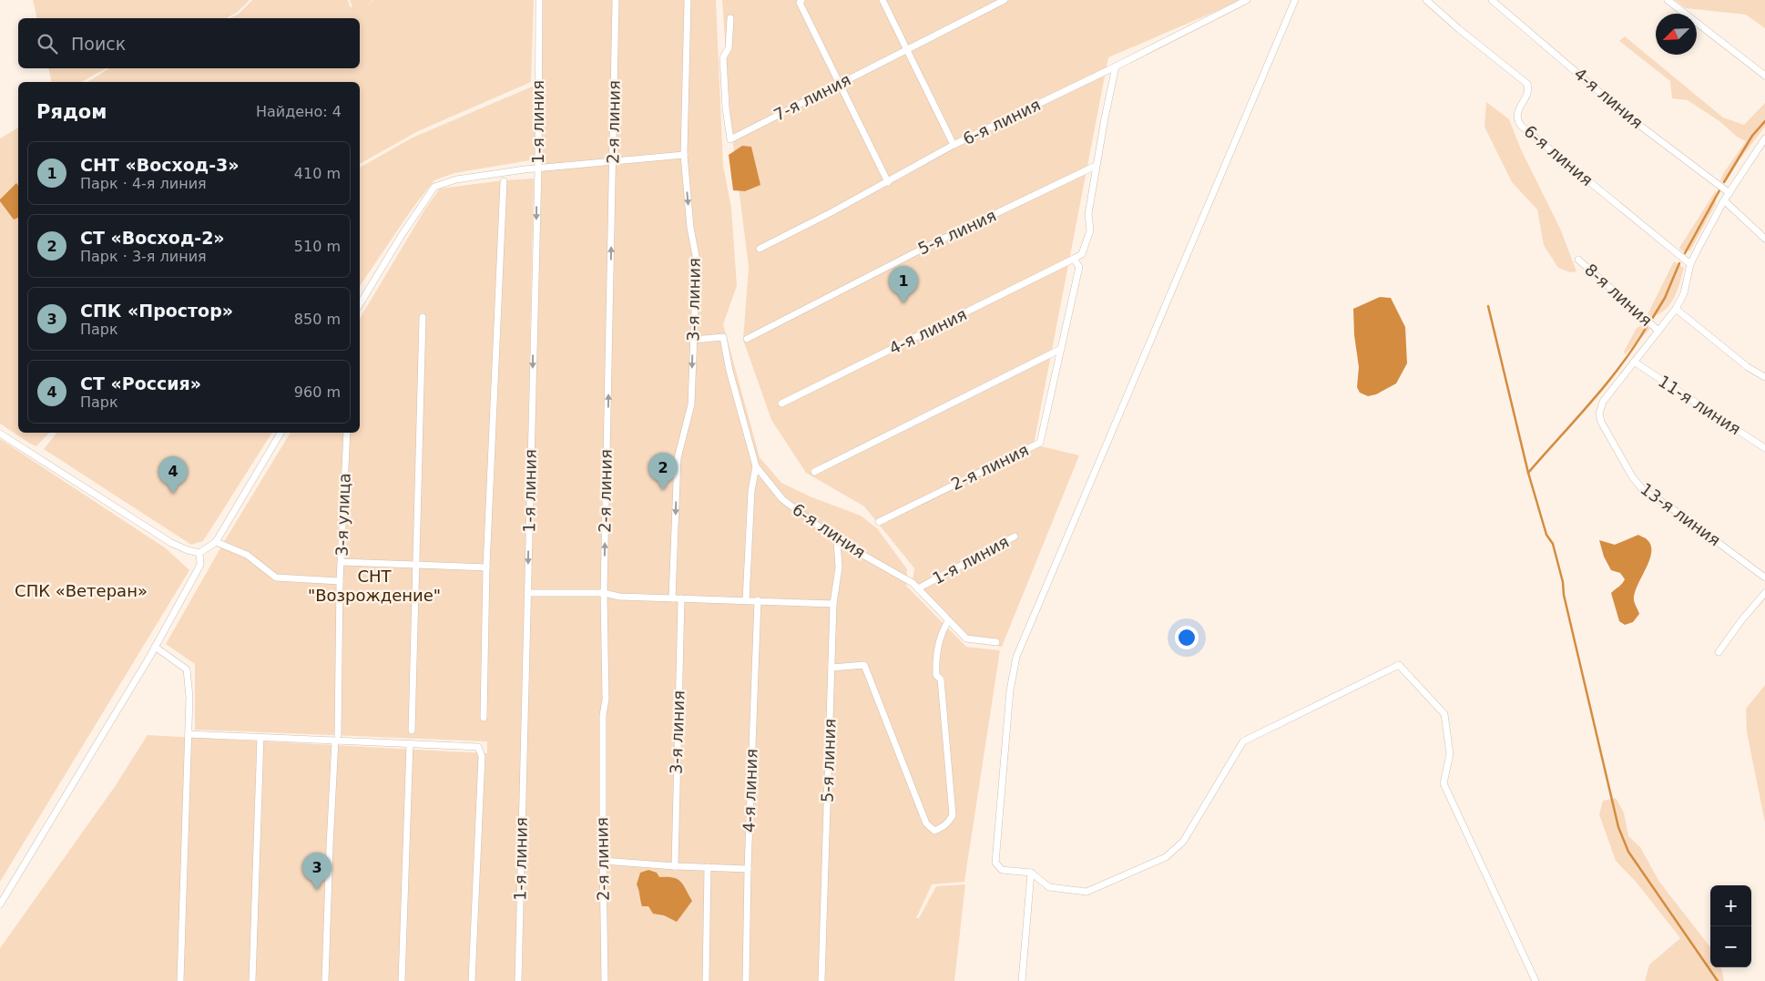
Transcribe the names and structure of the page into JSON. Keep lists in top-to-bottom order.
{
  "streets": {
    "street": [
      "7-я линия",
      "4-я линия",
      "1-я линия",
      "2-я линия",
      "6-я линия",
      "5-я линия",
      "8-я линия",
      "3-я линия",
      "11-я линия",
      "3-я улица",
      "13-я линия"
    ]
  },
  "crossings": [
    ["1-я линия", "6-я линия"],
    ["6-я линия", "5-я линия"],
    ["11-я линия", "13-я линия"]
  ],
  "one_way": ["3-я линия"],
  "parks": ["СНТ \"Возрождение\"", "СПК «Ветеран»"],
  "north": "bottom left",
  "page": {
    "search": "Поиск",
    "heading": ["Рядом", "Найдено: 4"],
    "list": [
      {
        "mark": "1",
        "name": "СНТ «Восход-3»",
        "note": "Парк · 4-я линия",
        "value": "410 m"
      },
      {
        "mark": "2",
        "name": "СТ «Восход-2»",
        "note": "Парк · 3-я линия",
        "value": "510 m"
      },
      {
        "mark": "3",
        "name": "СПК «Простор»",
        "note": "Парк",
        "value": "850 m"
      },
      {
        "mark": "4",
        "name": "СТ «Россия»",
        "note": "Парк",
        "value": "960 m"
      }
    ],
    "pins": [
      "1",
      "2",
      "4",
      "3"
    ],
    "map_buttons": ["+", "−"]
  }
}
